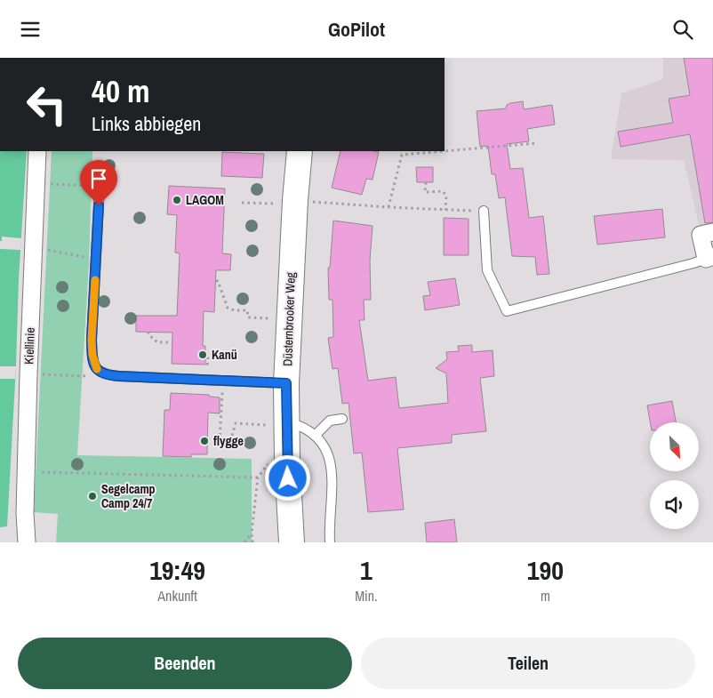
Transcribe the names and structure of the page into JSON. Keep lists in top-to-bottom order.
{
  "streets": {
    "street": ["Düsternbrooker Weg", "Kiellinie"]
  },
  "places": [
    "LAGOM",
    "Kanü",
    "flygge",
    "Segelcamp Camp 24/7"
  ],
  "north": "bottom right",
  "page": {
    "header": "GoPilot",
    "turn": ["40 m", "Links abbiegen"],
    "eta": [
      "19:49",
      "Ankunft",
      "1",
      "Min.",
      "190",
      "m"
    ],
    "buttons": ["Beenden", "Teilen"]
  }
}
